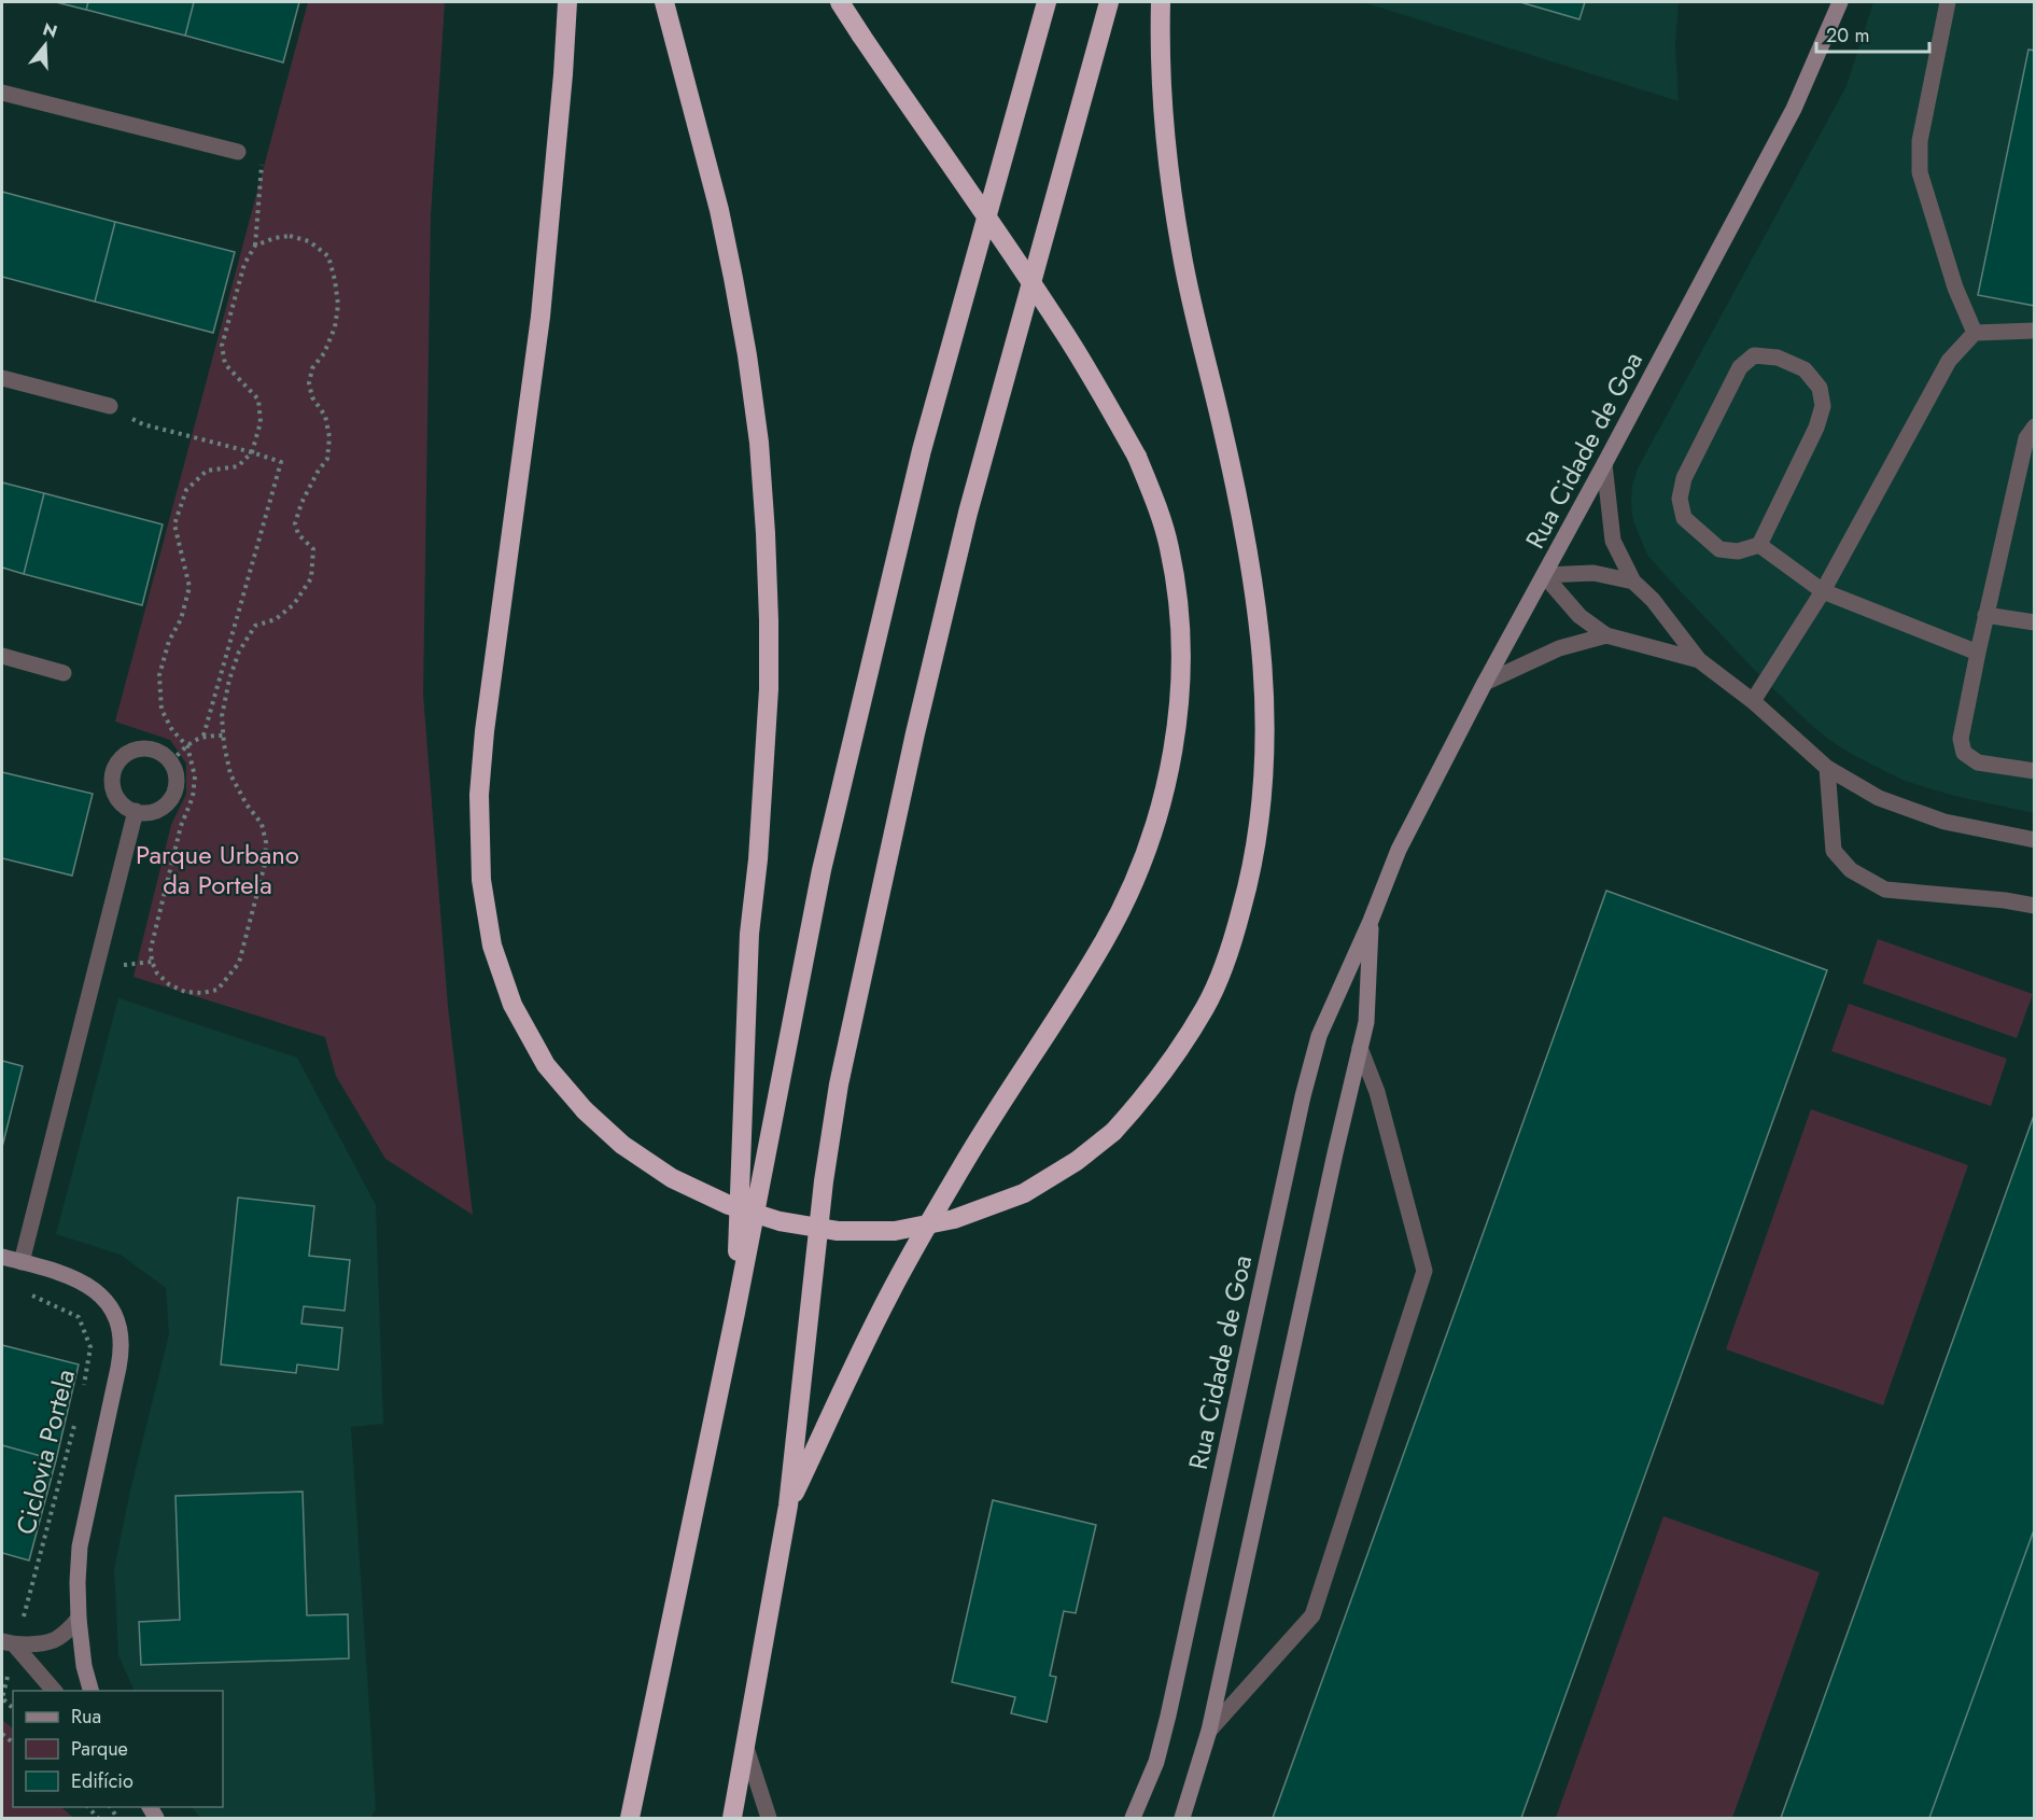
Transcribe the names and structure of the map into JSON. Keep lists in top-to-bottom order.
{
  "streets": {
    "street": ["Rua Cidade de Goa"],
    "path": ["Ciclovia Portela"]
  },
  "parks": ["Parque Urbano da Portela"],
  "legend": ["Rua", "Parque", "Edifício"],
  "scale_bar": "20 m",
  "north": "top"
}
